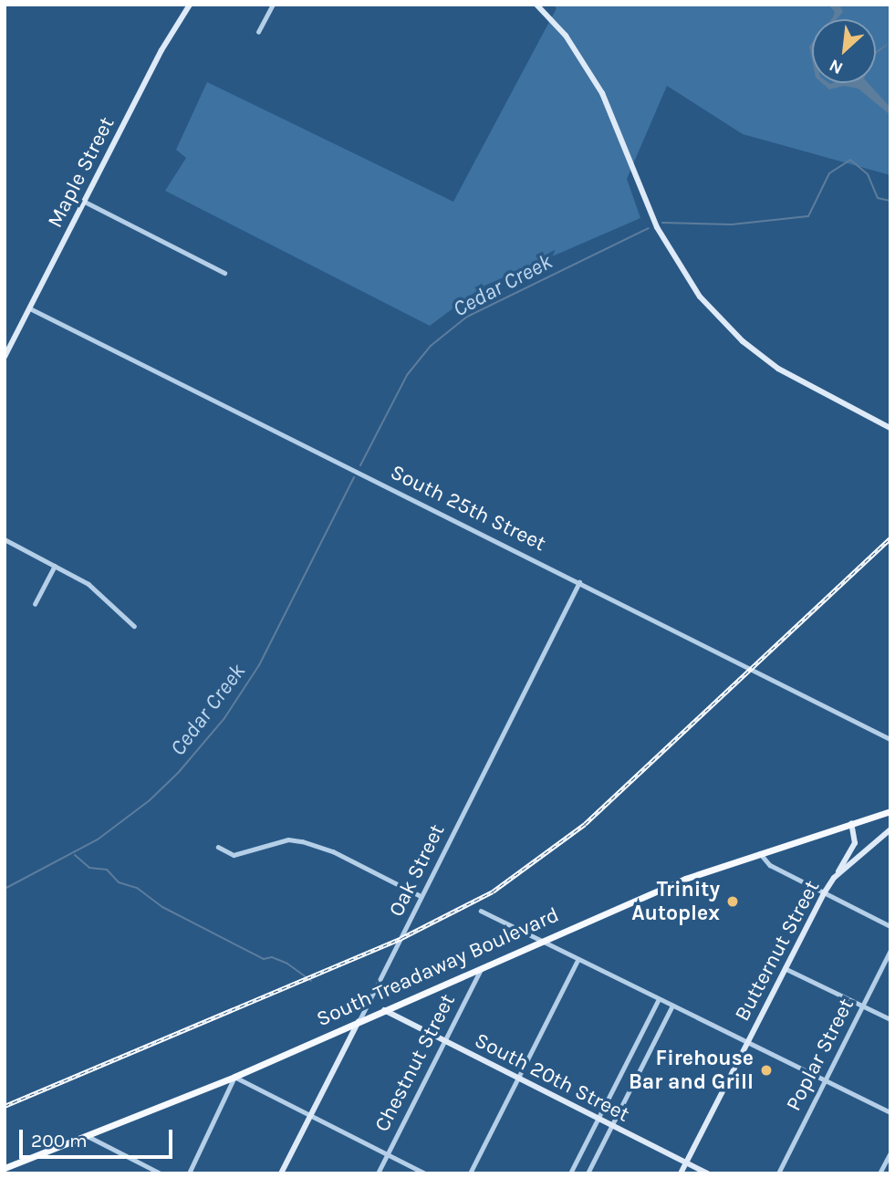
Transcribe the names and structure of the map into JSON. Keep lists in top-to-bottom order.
{
  "streets": {
    "main road": ["South Treadaway Boulevard"],
    "street": [
      "Maple Street",
      "South 25th Street",
      "Oak Street",
      "Butternut Street",
      "Poplar Street",
      "Chestnut Street",
      "South 20th Street"
    ]
  },
  "crossings": [
    ["Maple Street", "South 25th Street"],
    ["South 25th Street", "Oak Street"],
    ["Oak Street", "South Treadaway Boulevard"],
    ["Butternut Street", "South 20th Street"],
    ["South Treadaway Boulevard", "Chestnut Street"],
    ["South Treadaway Boulevard", "South 20th Street"],
    ["Chestnut Street", "South 20th Street"]
  ],
  "water": ["Cedar Creek"],
  "places": ["Trinity Autoplex", "Firehouse Bar and Grill"],
  "scale_bar": "200 m",
  "north": "bottom left"
}
